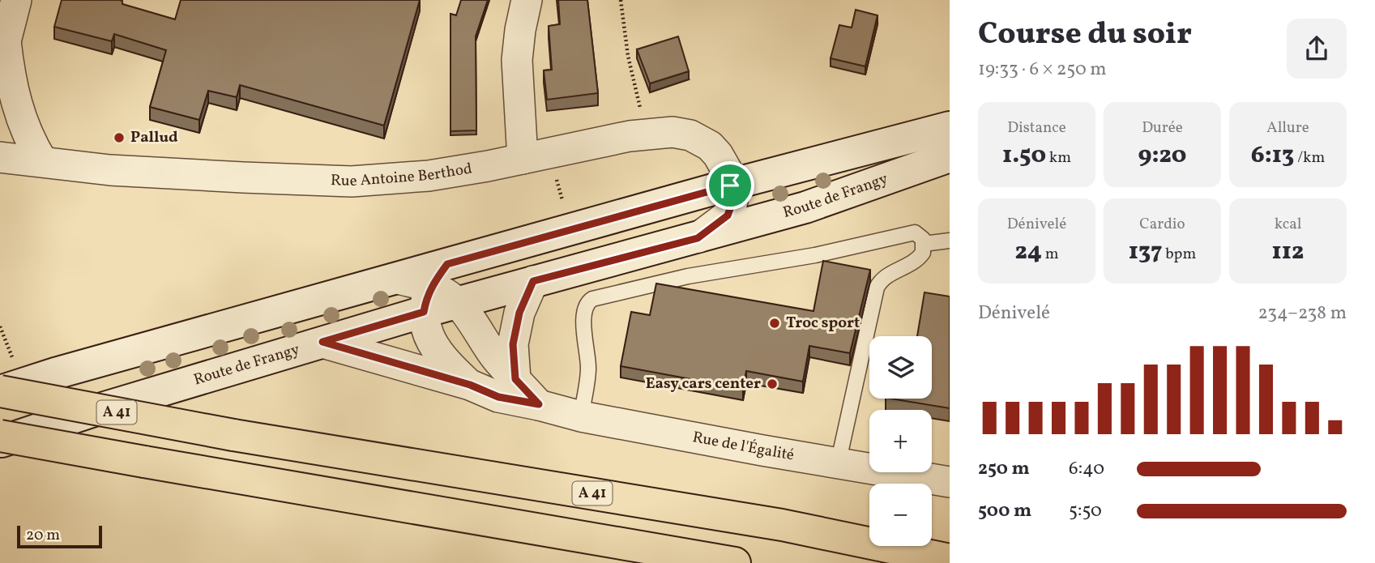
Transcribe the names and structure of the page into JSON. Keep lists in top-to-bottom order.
{
  "streets": {
    "highway": ["A 41"],
    "main road": ["Route de Frangy"],
    "street": ["Rue Antoine Berthod", "Rue de l'Égalité"]
  },
  "crossings": [
    ["Rue Antoine Berthod", "Route de Frangy"],
    ["Route de Frangy", "A 41"],
    ["Route de Frangy", "Rue de l'Égalité"]
  ],
  "places": ["Pallud", "Troc sport", "Easy cars center"],
  "scale_bar": "20 m",
  "page": {
    "heading": ["Course du soir", "19:33 · 6 × 250 m"],
    "stats": [
      ["Distance", "1.50 km"],
      ["Durée", "9:20"],
      ["Allure", "6:13 /km"],
      ["Dénivelé", "24 m"],
      ["Cardio", "137 bpm"],
      ["kcal", "112"]
    ],
    "chart": ["Dénivelé", "234–238 m"],
    "map_buttons": ["+", "−"],
    "list": [
      {
        "name": "250 m",
        "note": "6:40"
      },
      {
        "name": "500 m",
        "note": "5:50"
      }
    ],
    "scale": "20 m"
  }
}
